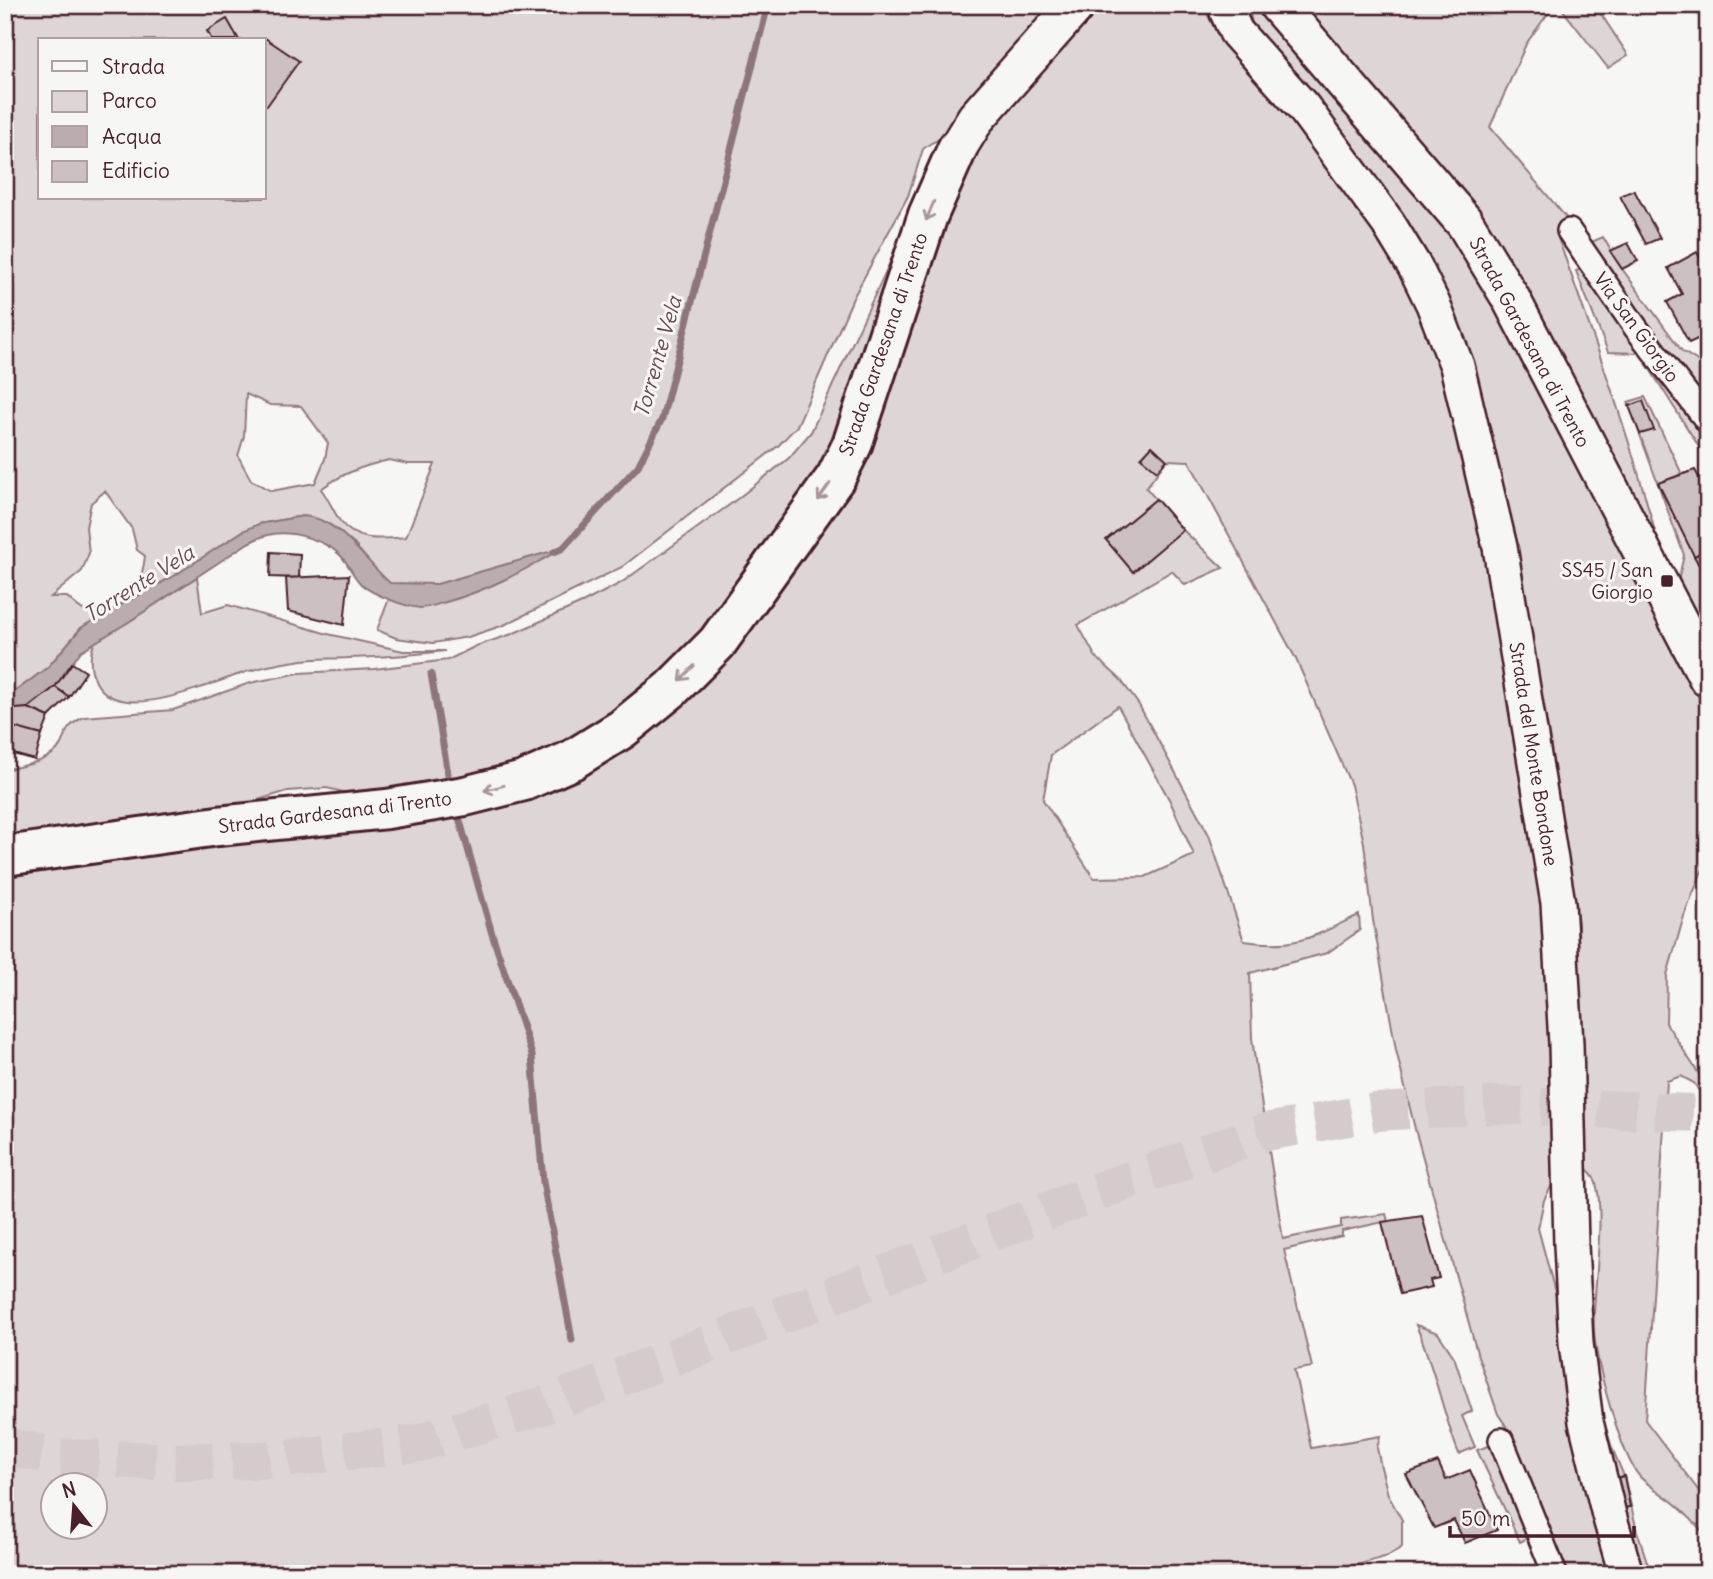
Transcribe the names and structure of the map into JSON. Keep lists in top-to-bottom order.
{
  "streets": {
    "highway": ["Strada Gardesana di Trento"],
    "street": ["Via San Giorgio", "Strada del Monte Bondone"]
  },
  "one_way": ["Strada Gardesana di Trento"],
  "water": ["Torrente Vela"],
  "places": {
    "transit": ["SS45 / San Giorgio"]
  },
  "legend": [
    "Strada",
    "Parco",
    "Acqua",
    "Edificio"
  ],
  "scale_bar": "50 m",
  "north": "top"
}
